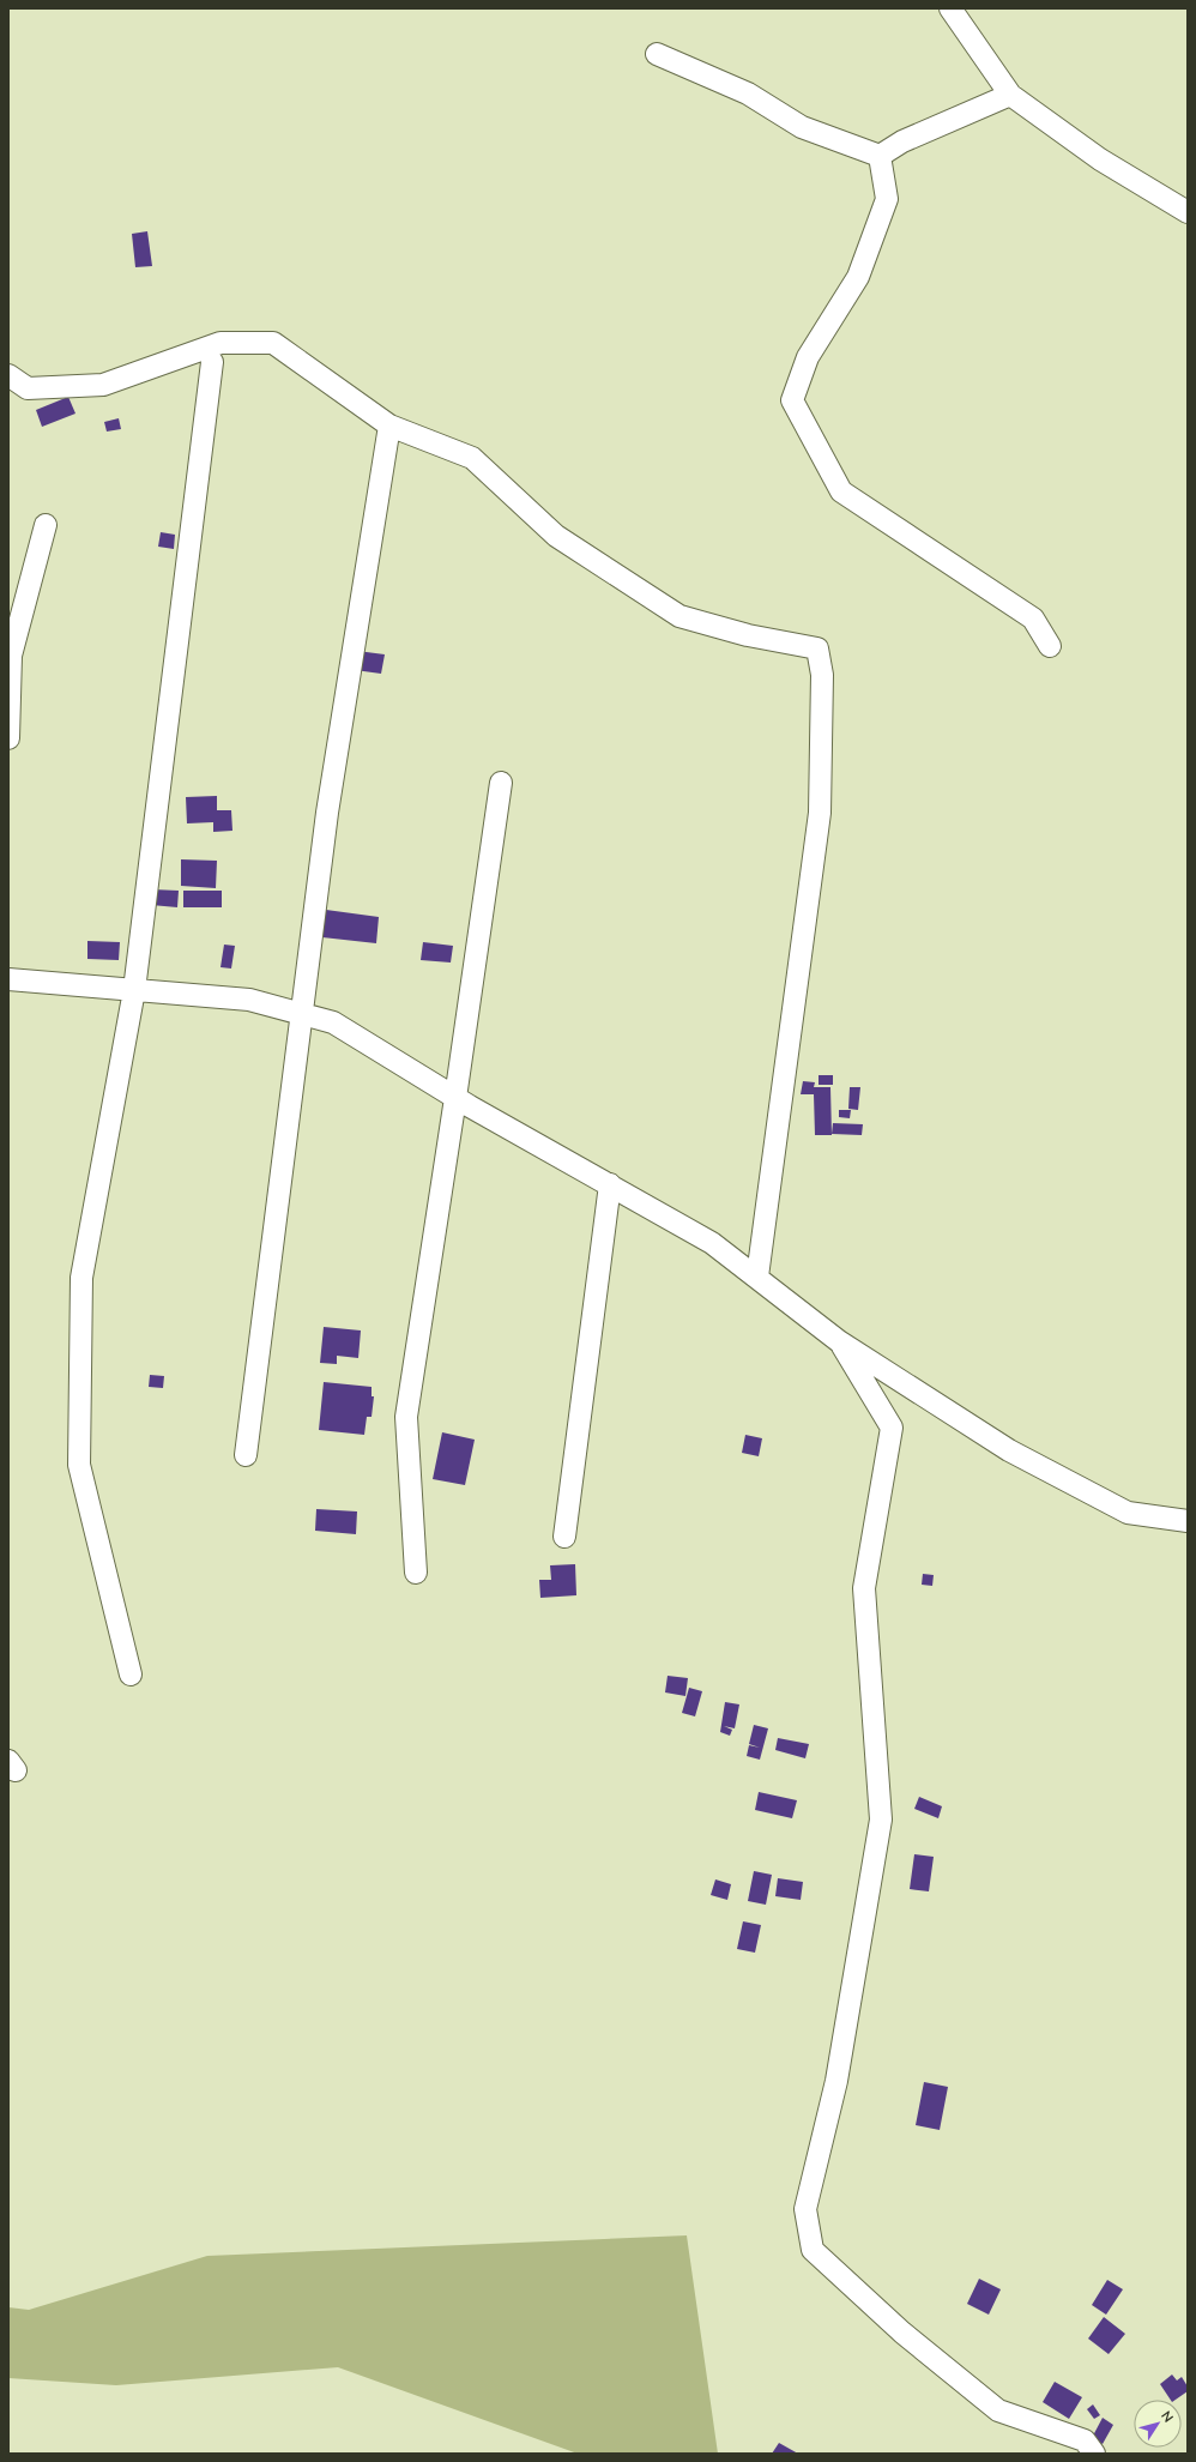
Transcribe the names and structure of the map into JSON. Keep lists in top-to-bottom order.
{
  "north": "top right"
}
